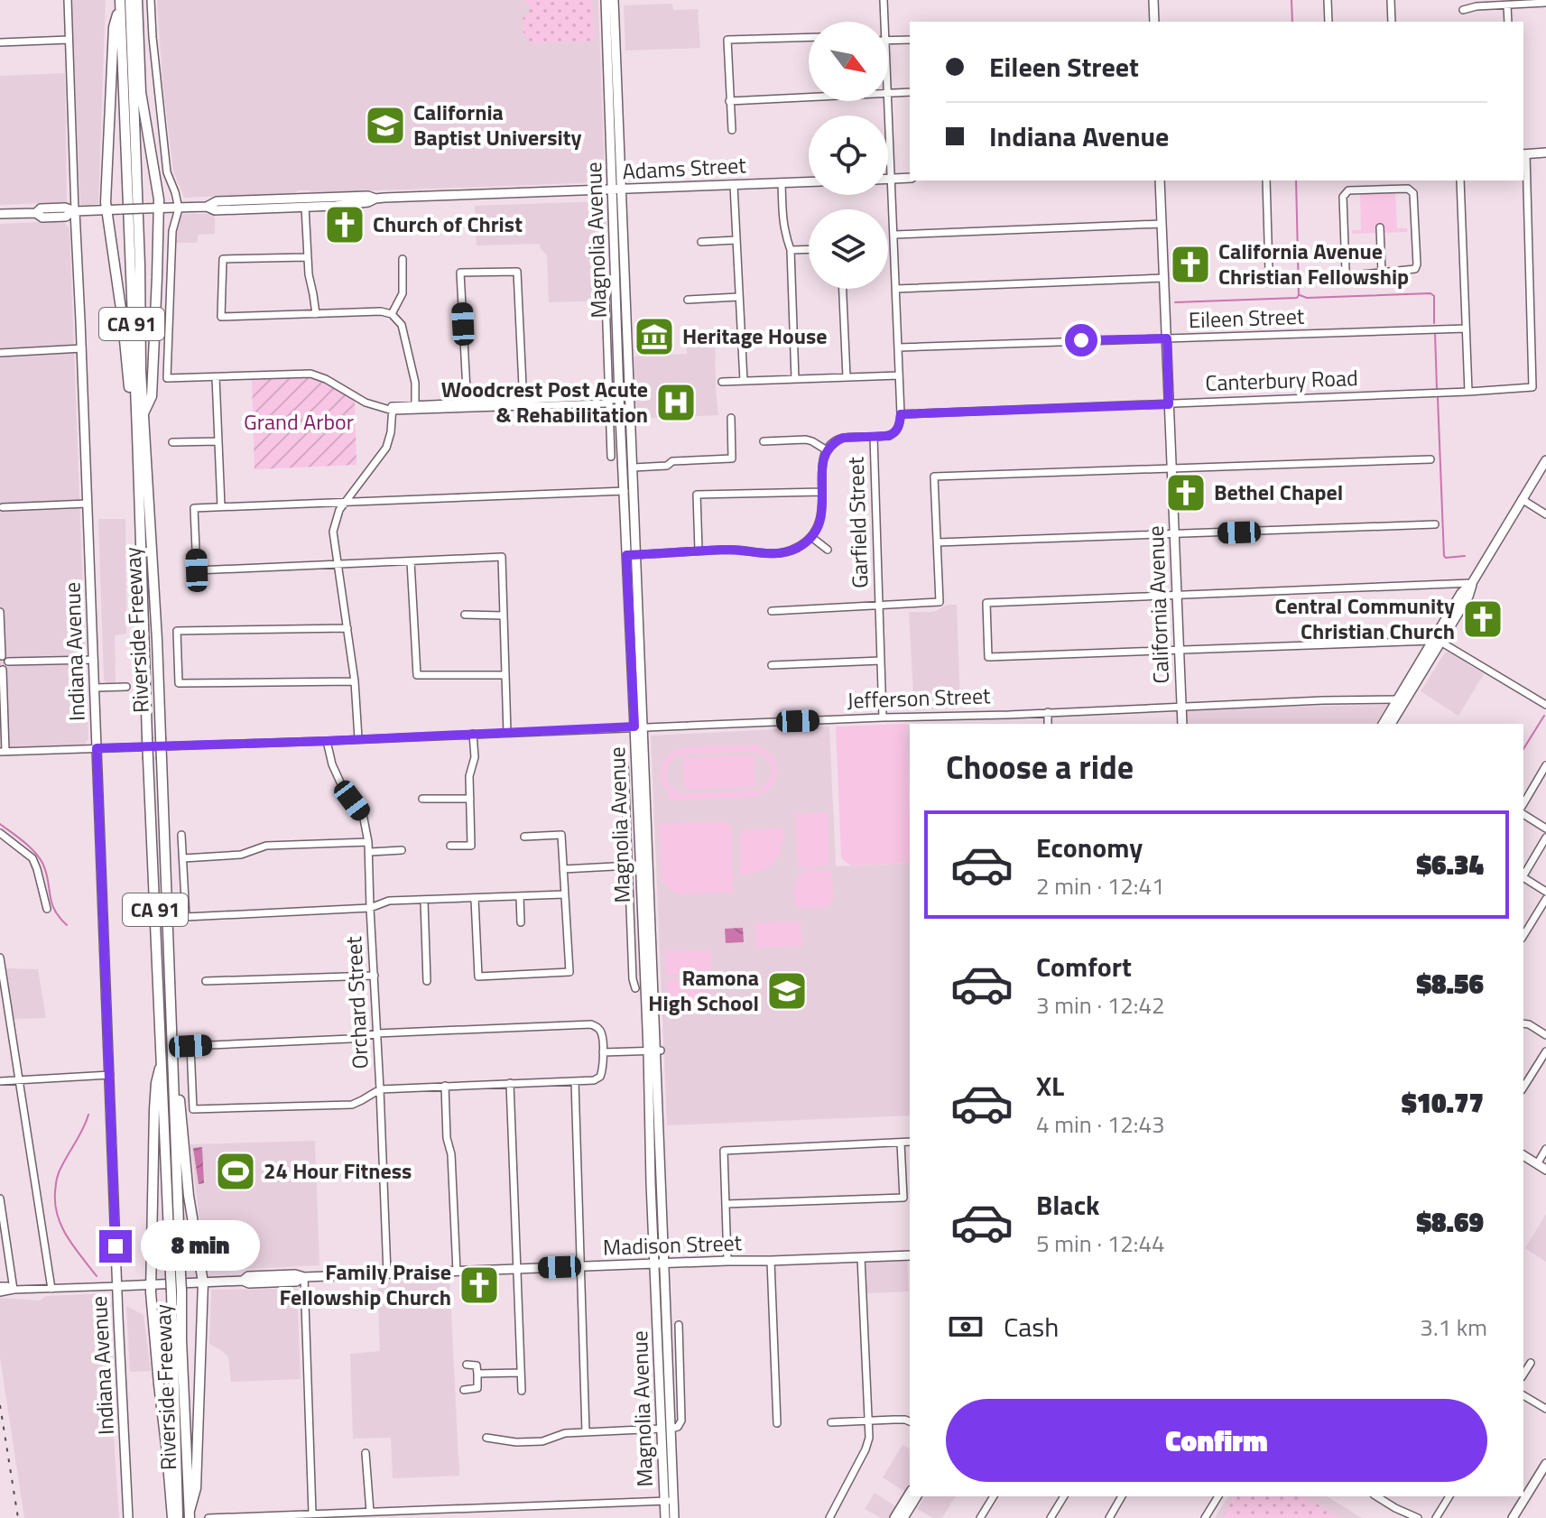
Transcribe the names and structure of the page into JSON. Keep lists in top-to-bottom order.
{
  "streets": {
    "highway": ["CA 91", "Riverside Freeway"],
    "main road": [
      "Adams Street",
      "Magnolia Avenue",
      "California Avenue",
      "Indiana Avenue",
      "Madison Street"
    ],
    "street": [
      "Eileen Street",
      "Canterbury Road",
      "Garfield Street",
      "Jefferson Street",
      "Orchard Street"
    ]
  },
  "crossings": [
    ["Adams Street", "Magnolia Avenue"],
    ["Adams Street", "Indiana Avenue"],
    ["Magnolia Avenue", "Jefferson Street"],
    ["Magnolia Avenue", "Madison Street"],
    ["Eileen Street", "California Avenue"],
    ["Canterbury Road", "Garfield Street"],
    ["Canterbury Road", "California Avenue"],
    ["Garfield Street", "Jefferson Street"],
    ["California Avenue", "Jefferson Street"],
    ["Indiana Avenue", "Jefferson Street"],
    ["Indiana Avenue", "Madison Street"],
    ["Jefferson Street", "Orchard Street"],
    ["Orchard Street", "Madison Street"]
  ],
  "parks": ["Grand Arbor"],
  "places": {
    "school or university": ["California Baptist University", "Ramona High School"],
    "church": [
      "Church of Christ",
      "California Avenue Christian Fellowship",
      "Bethel Chapel",
      "Central Community Christian Church",
      "Family Praise Fellowship Church"
    ],
    "museum": ["Heritage House"],
    "hospital": ["Woodcrest Post Acute & Rehabilitation"],
    "sports": ["24 Hour Fitness"]
  },
  "north": "bottom right",
  "page": {
    "banner": ["Eileen Street", "Indiana Avenue"],
    "heading": "Choose a ride",
    "list": [
      {
        "name": "Economy",
        "note": "2 min · 12:41",
        "value": "$6.34"
      },
      {
        "name": "Comfort",
        "note": "3 min · 12:42",
        "value": "$8.56"
      },
      {
        "name": "XL",
        "note": "4 min · 12:43",
        "value": "$10.77"
      },
      {
        "name": "Black",
        "note": "5 min · 12:44",
        "value": "$8.69"
      }
    ],
    "bubble": "8 min",
    "pay": ["Cash", "3.1 km"],
    "buttons": "Confirm"
  }
}
